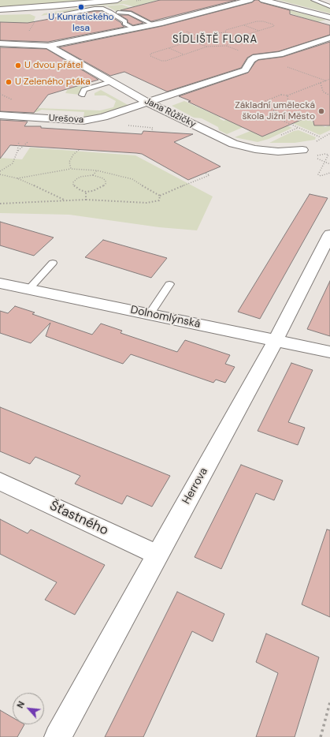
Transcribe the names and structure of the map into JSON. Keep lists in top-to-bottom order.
{
  "streets": {
    "street": [
      "Jana Růžičky",
      "Urešova",
      "Dolnomlýnská",
      "Herrova",
      "Šťastného"
    ]
  },
  "crossings": [
    ["Jana Růžičky", "Urešova"],
    ["Dolnomlýnská", "Herrova"],
    ["Herrova", "Šťastného"]
  ],
  "districts": ["SÍDLIŠTĚ FLORA"],
  "places": [
    "U Kunratického lesa",
    "U dvou přátel",
    "U Zeleného ptáka",
    "Základní umělecká škola Jižní Město"
  ],
  "north": "top left"
}
